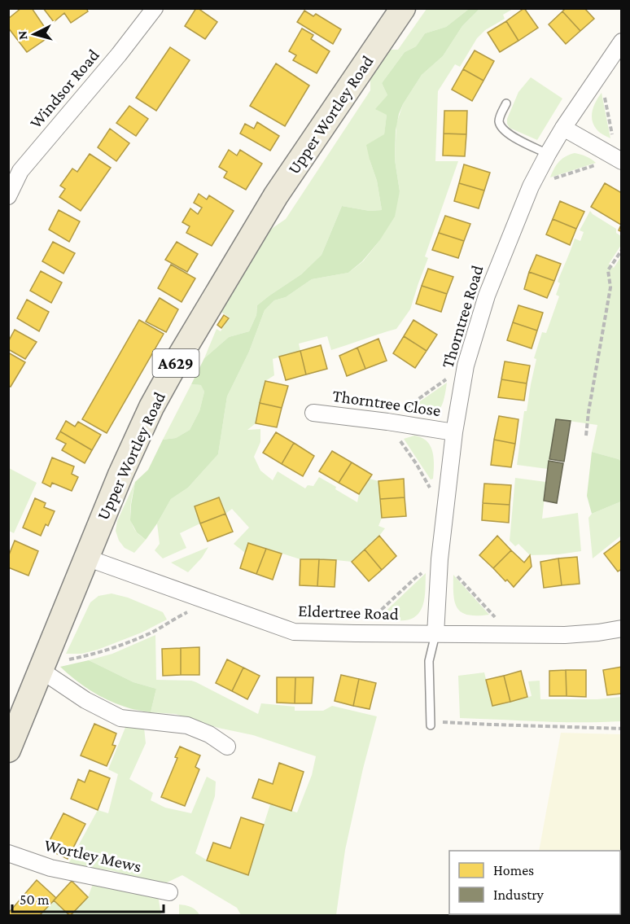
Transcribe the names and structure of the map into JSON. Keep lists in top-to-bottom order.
{
  "streets": {
    "main road": ["Upper Wortley Road", "A629"],
    "street": [
      "Windsor Road",
      "Thorntree Road",
      "Thorntree Close",
      "Eldertree Road",
      "Wortley Mews"
    ]
  },
  "crossings": [
    ["Upper Wortley Road", "Eldertree Road"],
    ["Thorntree Road", "Thorntree Close"],
    ["Thorntree Road", "Eldertree Road"]
  ],
  "legend": ["Homes", "Industry"],
  "scale_bar": "50 m",
  "north": "left"
}
